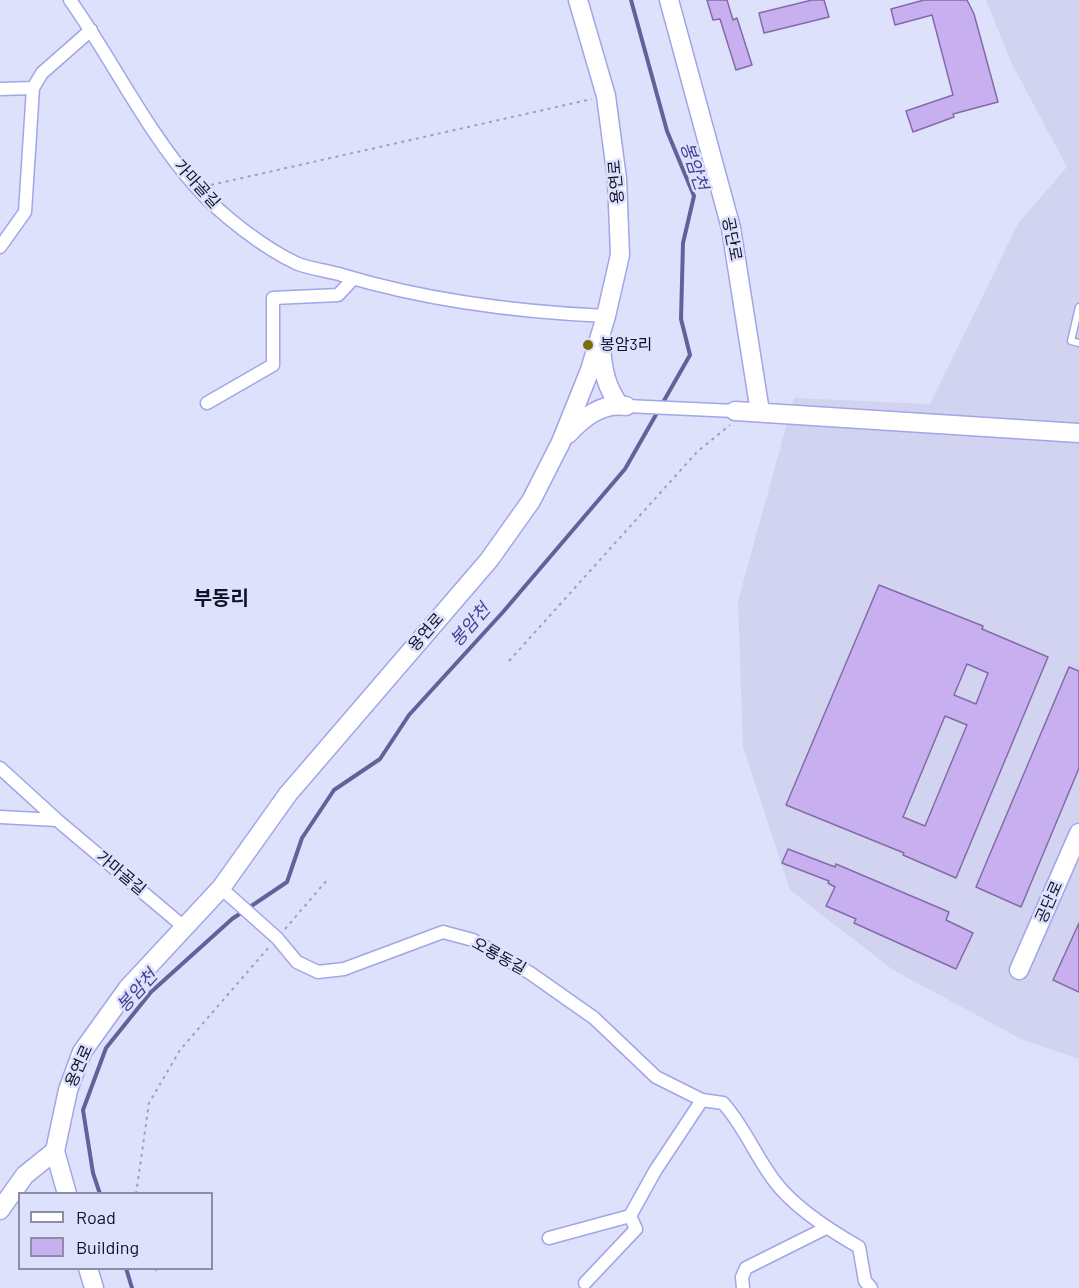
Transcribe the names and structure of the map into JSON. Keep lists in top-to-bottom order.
{
  "streets": {
    "main road": ["용연로", "공단로"],
    "street": ["가마골길", "오룡동길"]
  },
  "crossings": [
    ["용연로", "가마골길"],
    ["용연로", "오룡동길"]
  ],
  "districts": ["부동리"],
  "water": ["봉암천"],
  "places": ["봉암3리"],
  "legend": ["Road", "Building"]
}
